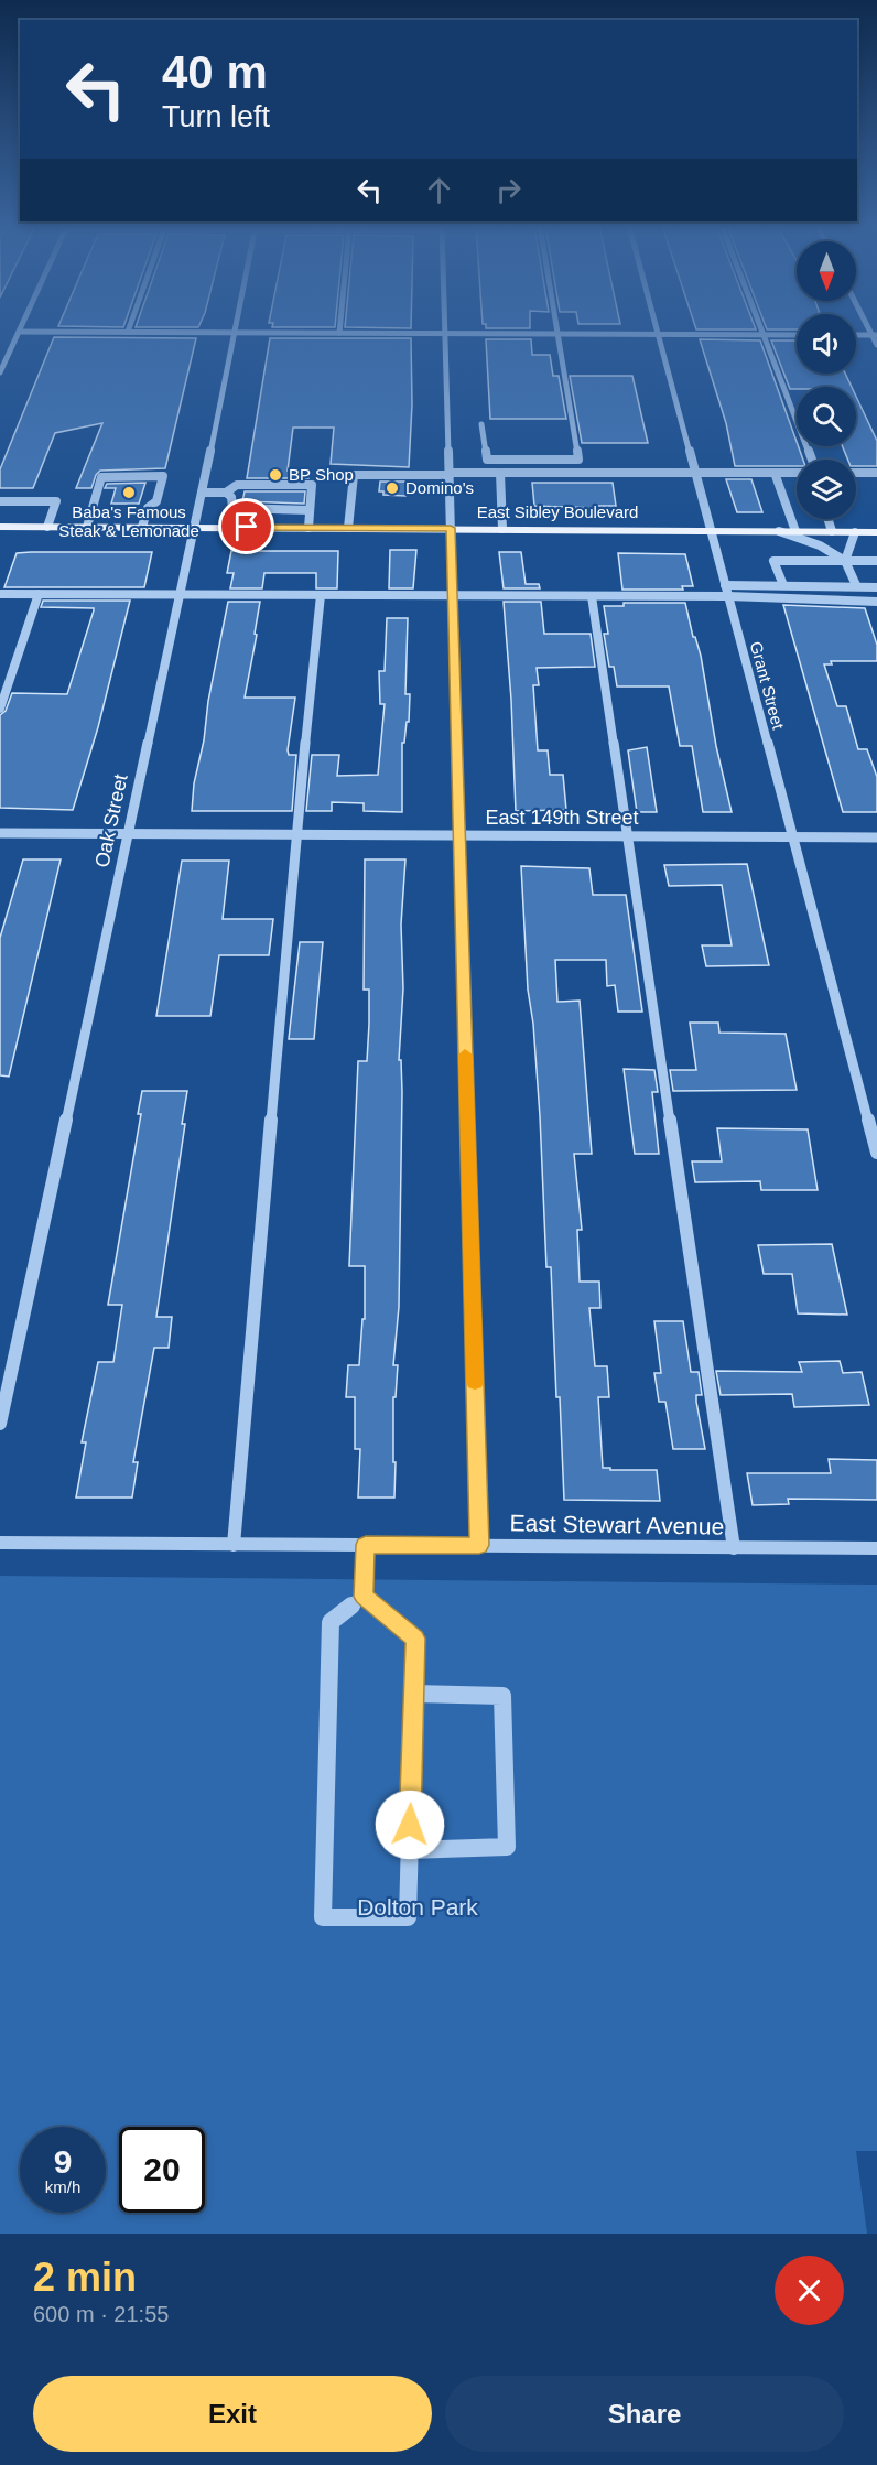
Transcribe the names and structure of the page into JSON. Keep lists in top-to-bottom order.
{
  "streets": {
    "main road": ["East Sibley Boulevard"],
    "street": [
      "Grant Street",
      "East 149th Street",
      "Oak Street",
      "East Stewart Avenue"
    ]
  },
  "crossings": [
    ["East Sibley Boulevard", "Grant Street"],
    ["East Sibley Boulevard", "Oak Street"],
    ["Grant Street", "East 149th Street"],
    ["East 149th Street", "Oak Street"]
  ],
  "parks": ["Dolton Park"],
  "places": ["BP Shop", "Domino's", "Baba's Famous Steak & Lemonade"],
  "north": "bottom",
  "page": {
    "turn": ["40 m", "Turn left"],
    "speed": "9 km/h",
    "limit": "20",
    "heading": ["2 min", "600 m · 21:55"],
    "buttons": ["Exit", "Share"]
  }
}
